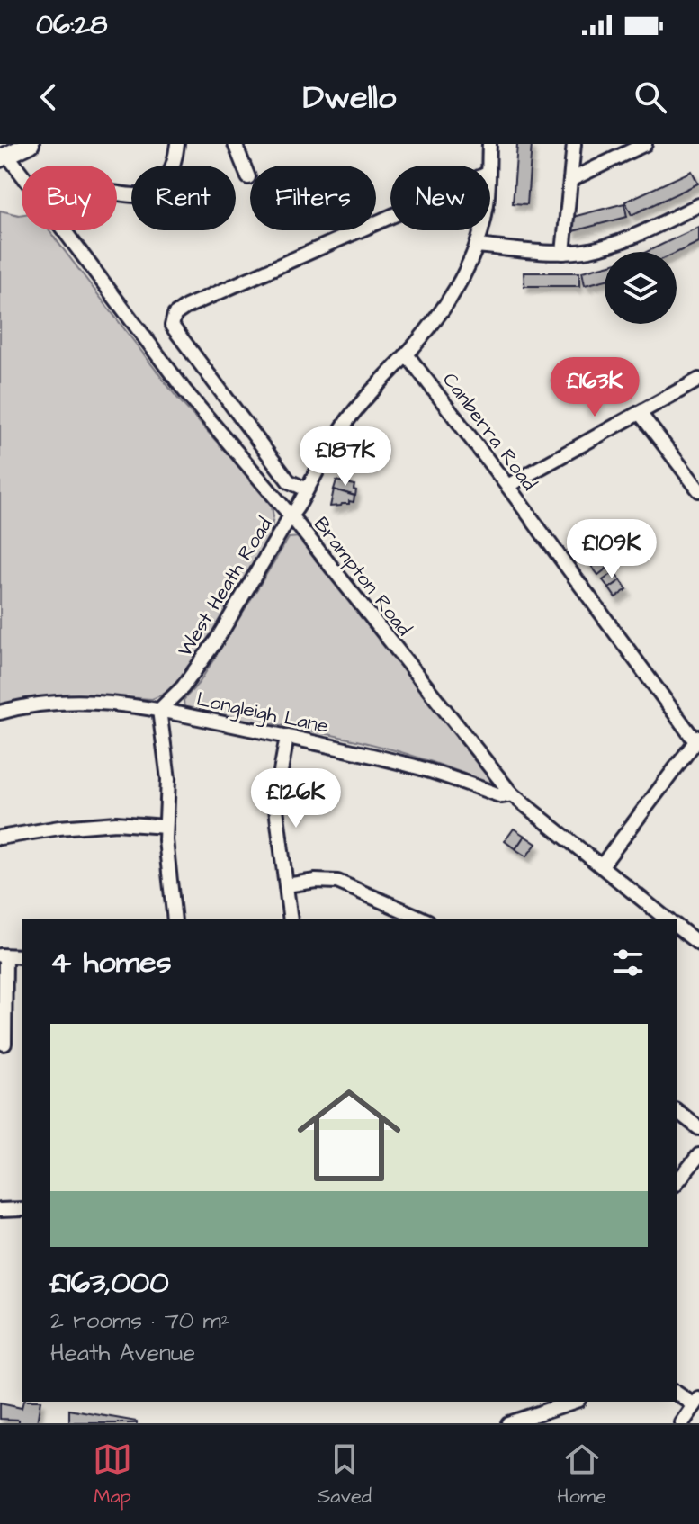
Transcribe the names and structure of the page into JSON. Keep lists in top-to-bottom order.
{
  "streets": {
    "street": [
      "Canberra Road",
      "Brampton Road",
      "West Heath Road",
      "Longleigh Lane"
    ]
  },
  "crossings": [
    ["Canberra Road", "West Heath Road"],
    ["Brampton Road", "West Heath Road"],
    ["Brampton Road", "Longleigh Lane"],
    ["West Heath Road", "Longleigh Lane"]
  ],
  "page": {
    "status": "06:28",
    "header": "Dwello",
    "chip": [
      "Buy",
      "Rent",
      "Filters",
      "New"
    ],
    "price": [
      "£163K",
      "£187K",
      "£109K",
      "£126K"
    ],
    "heading": "4 homes",
    "list": [
      {
        "name": "£163,000",
        "note": "2 rooms · 70 m² · Heath Avenue"
      }
    ],
    "tabs": ["Map", "Saved", "Home"]
  }
}
